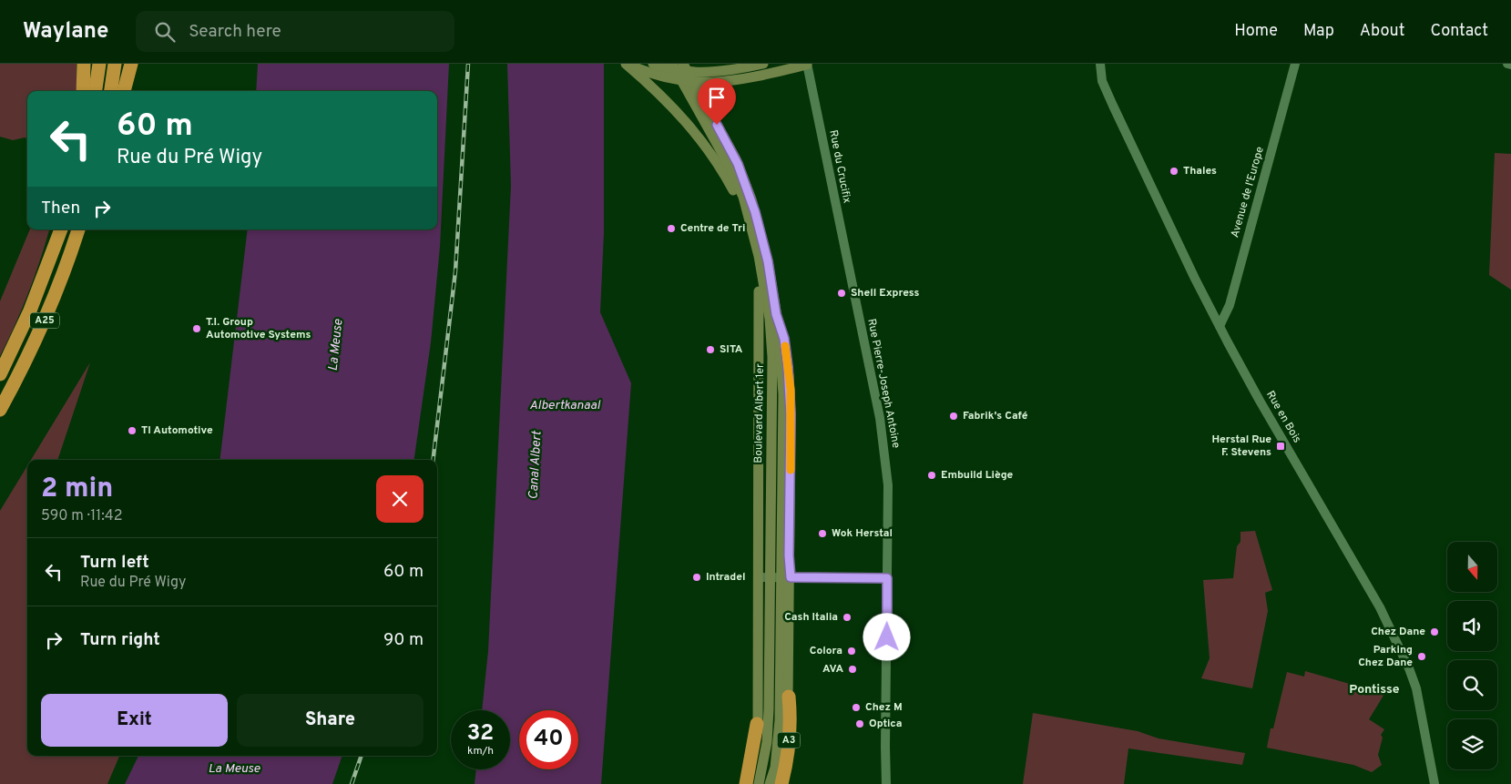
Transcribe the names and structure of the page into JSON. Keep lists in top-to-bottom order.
{
  "streets": {
    "highway": ["A25", "A3"],
    "main road": ["Boulevard Albert 1er"],
    "street": [
      "Rue du Crucifix",
      "Avenue de l'Europe",
      "Rue Pierre-Joseph Antoine",
      "Rue en Bois"
    ]
  },
  "crossings": [
    ["Rue du Crucifix", "Rue Pierre-Joseph Antoine"],
    ["Avenue de l'Europe", "Rue en Bois"],
    ["Boulevard Albert 1er", "A3"]
  ],
  "districts": ["Pontisse"],
  "water": ["La Meuse", "Albertkanaal", "Canal Albert"],
  "places": {
    "other": [
      "Thales",
      "Centre de Tri",
      "Shell Express",
      "T.I. Group Automotive Systems",
      "SITA",
      "Fabrik's Café",
      "TI Automotive",
      "Embuild Liège",
      "Wok Herstal",
      "Intradel",
      "Cash Italia",
      "Chez Dane",
      "Colora",
      "Parking Chez Dane",
      "AVA",
      "Chez M",
      "Optica"
    ],
    "transit": ["Herstal Rue F. Stevens"]
  },
  "north": "bottom",
  "page": {
    "header": "Waylane",
    "search": "Search here",
    "nav": [
      "Home",
      "Map",
      "About",
      "Contact"
    ],
    "turn": ["60 m", "Rue du Pré Wigy"],
    "then": "Then",
    "heading": ["2 min", "590 m · 11:42"],
    "list": [
      {
        "name": "Turn left",
        "note": "Rue du Pré Wigy",
        "value": "60 m"
      },
      {
        "name": "Turn right",
        "value": "90 m"
      }
    ],
    "buttons": ["Exit", "Share"],
    "speed": "32 km/h",
    "limit": "40"
  }
}
